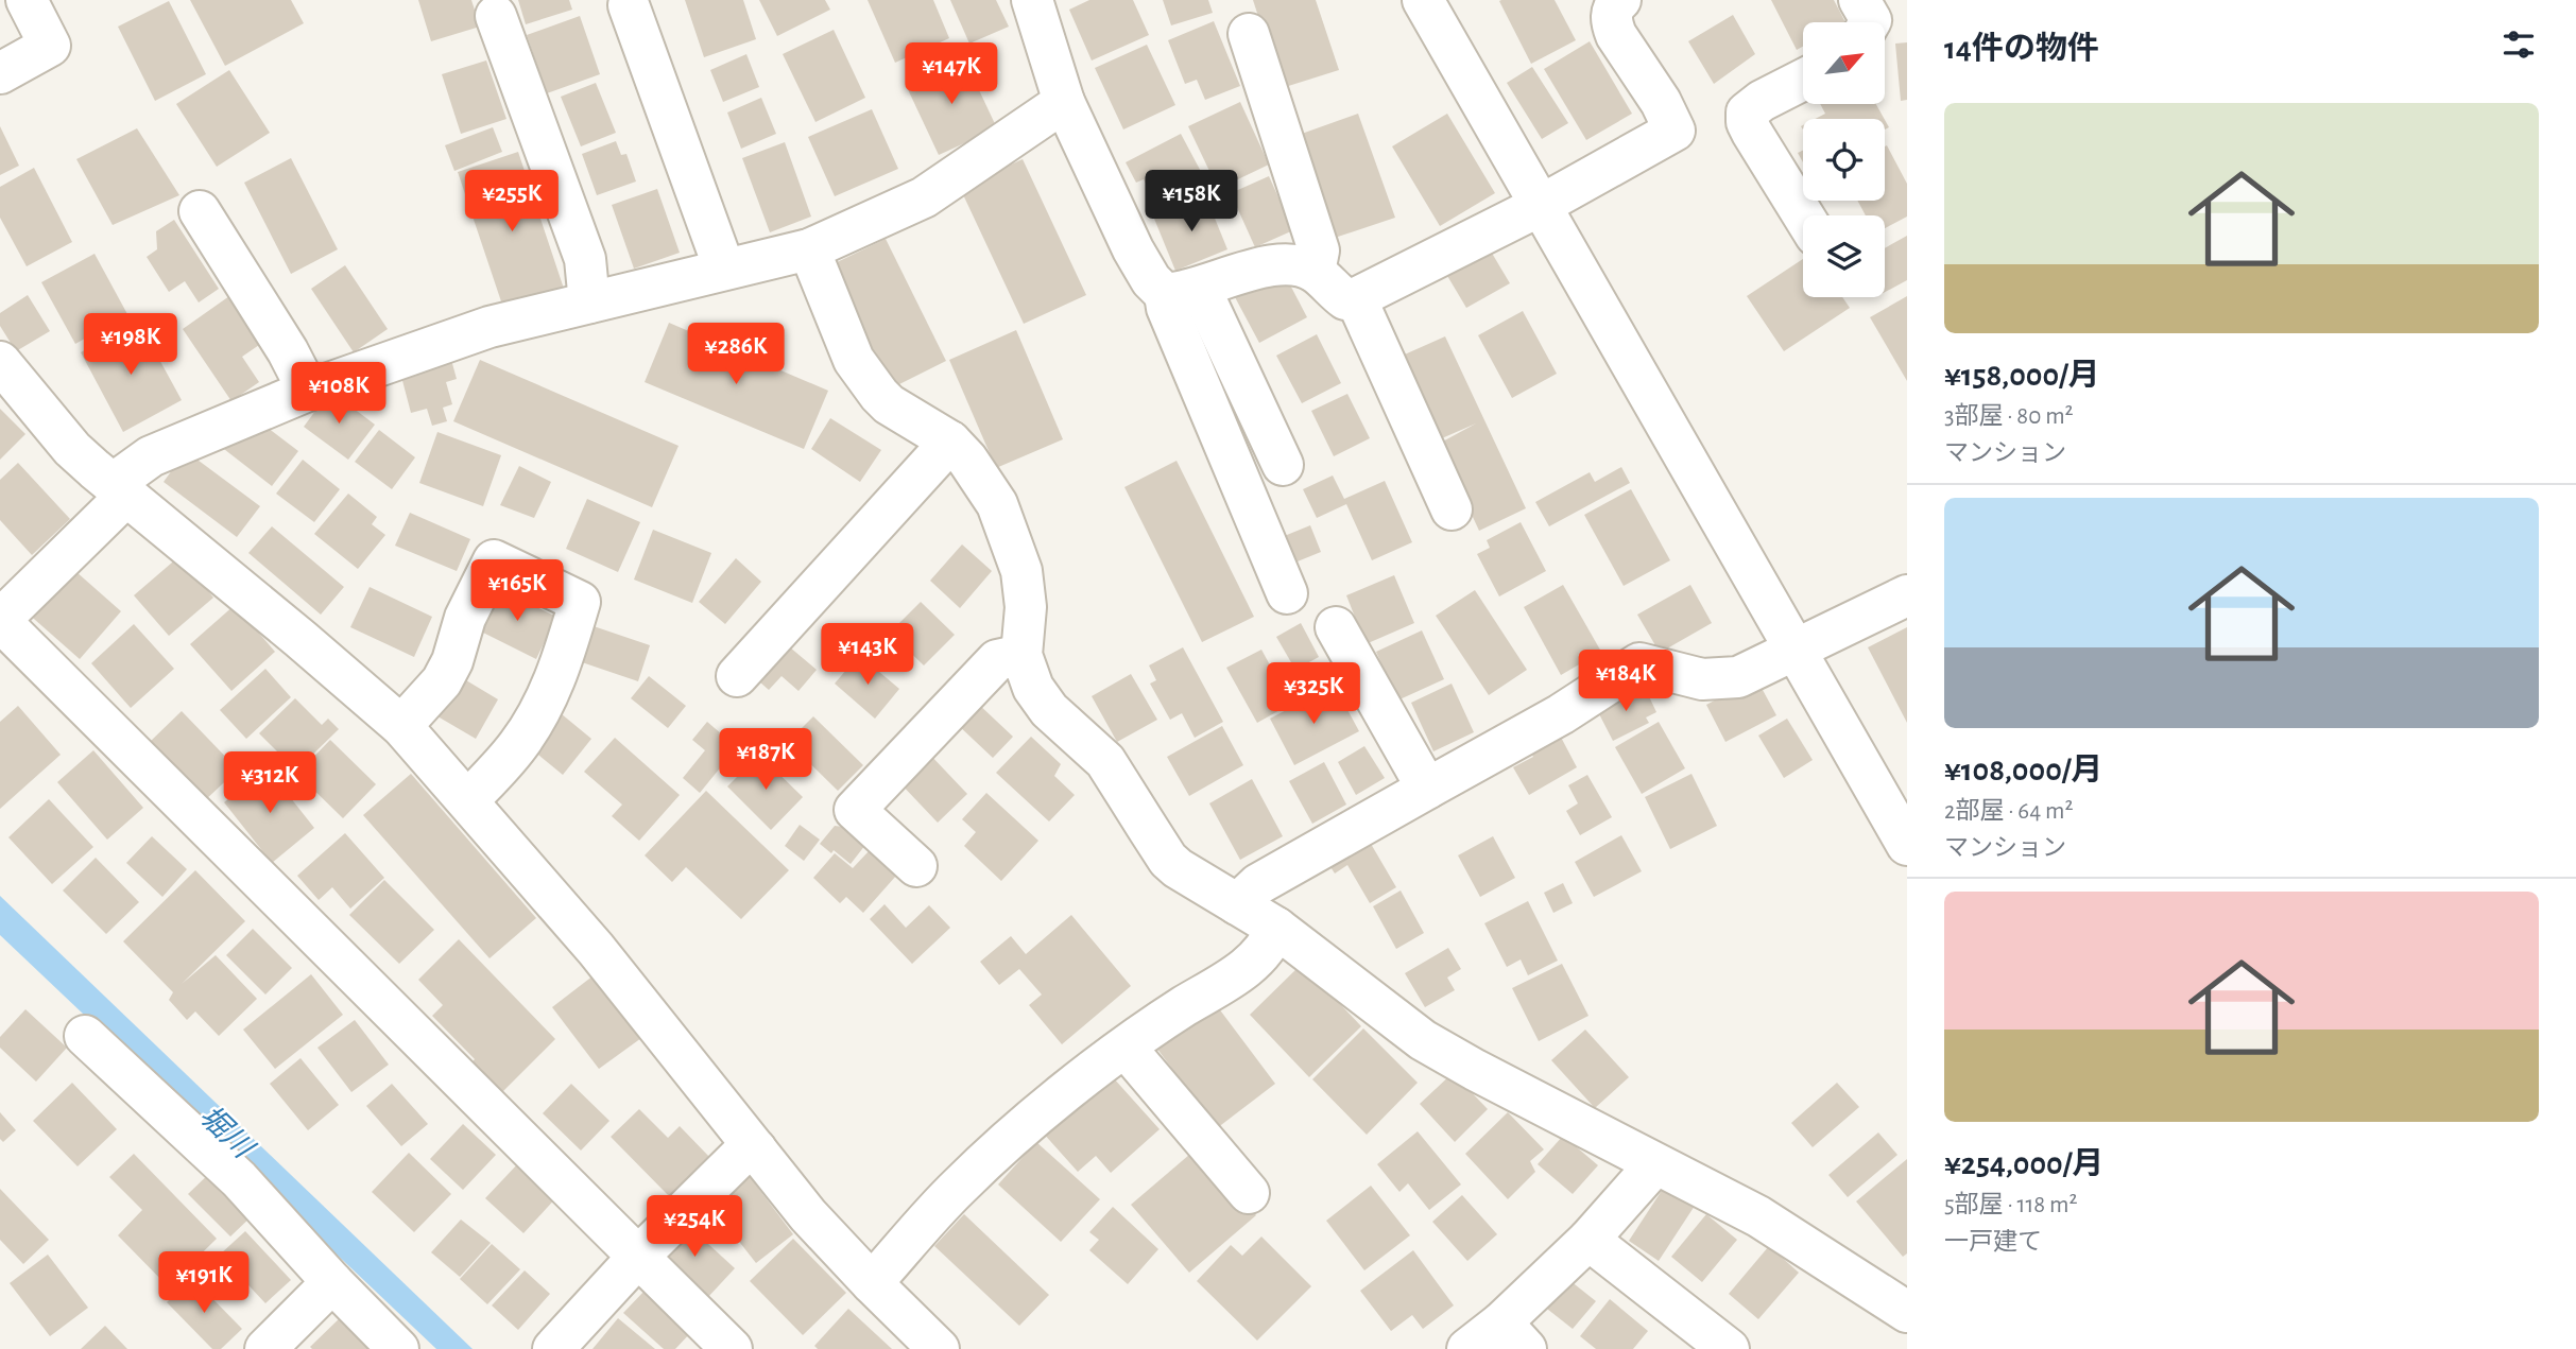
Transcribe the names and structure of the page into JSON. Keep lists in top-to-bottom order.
{
  "water": ["堀川"],
  "north": "top right",
  "page": {
    "heading": "14件の物件",
    "price": [
      "¥147K",
      "¥255K",
      "¥158K",
      "¥198K",
      "¥286K",
      "¥108K",
      "¥165K",
      "¥143K",
      "¥184K",
      "¥325K",
      "¥187K",
      "¥312K",
      "¥254K",
      "¥191K"
    ],
    "list": [
      {
        "name": "¥158,000/月",
        "note": "3部屋 · 80 m² · マンション"
      },
      {
        "name": "¥108,000/月",
        "note": "2部屋 · 64 m² · マンション"
      },
      {
        "name": "¥254,000/月",
        "note": "5部屋 · 118 m² · 一戸建て"
      }
    ]
  }
}
